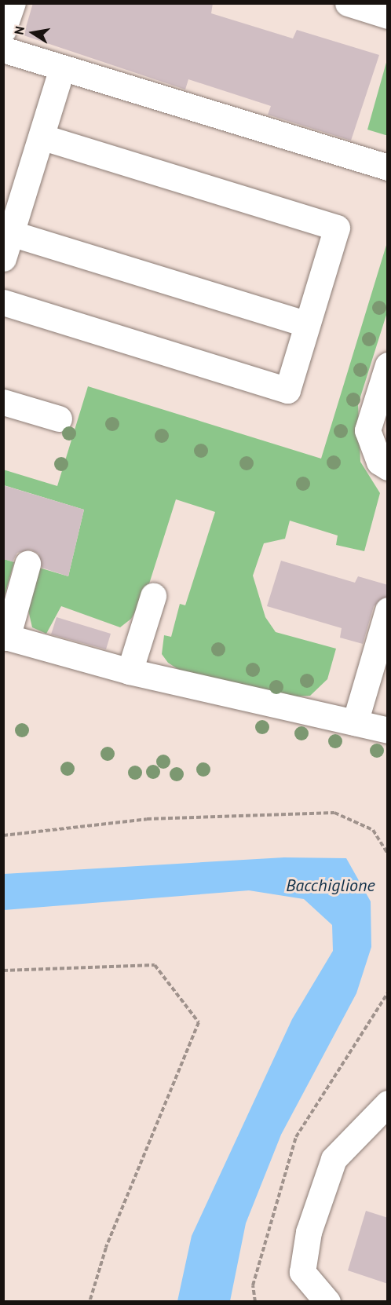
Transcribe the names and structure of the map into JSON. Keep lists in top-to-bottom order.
{
  "water": ["Bacchiglione"],
  "north": "left"
}
